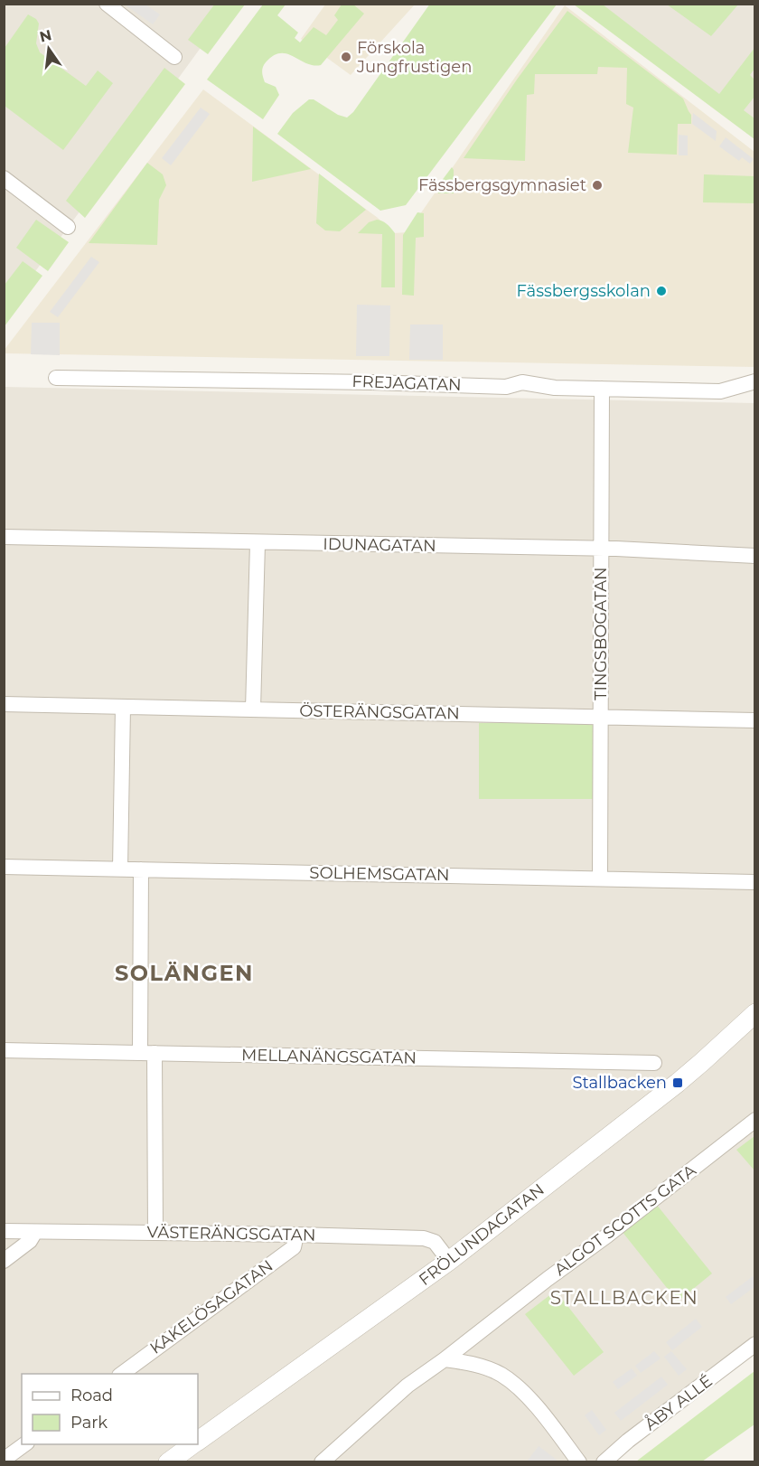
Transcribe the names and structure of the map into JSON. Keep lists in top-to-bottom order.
{
  "streets": {
    "street": [
      "FREJAGATAN",
      "IDUNAGATAN",
      "TINGSBOGATAN",
      "ÖSTERÄNGSGATAN",
      "SOLHEMSGATAN",
      "MELLANÄNGSGATAN",
      "ALGOT SCOTTS GATA",
      "VÄSTERÄNGSGATAN",
      "FRÖLUNDAGATAN",
      "KAKELÖSAGATAN",
      "ÅBY ALLÉ"
    ]
  },
  "crossings": [
    ["FREJAGATAN", "TINGSBOGATAN"],
    ["IDUNAGATAN", "TINGSBOGATAN"],
    ["TINGSBOGATAN", "ÖSTERÄNGSGATAN"],
    ["TINGSBOGATAN", "SOLHEMSGATAN"],
    ["VÄSTERÄNGSGATAN", "FRÖLUNDAGATAN"],
    ["VÄSTERÄNGSGATAN", "KAKELÖSAGATAN"]
  ],
  "districts": ["SOLÄNGEN", "STALLBACKEN"],
  "places": {
    "other": ["Förskola Jungfrustigen", "Fässbergsgymnasiet", "Fässbergsskolan"],
    "transit": ["Stallbacken"]
  },
  "legend": ["Road", "Park"],
  "north": "top"
}
